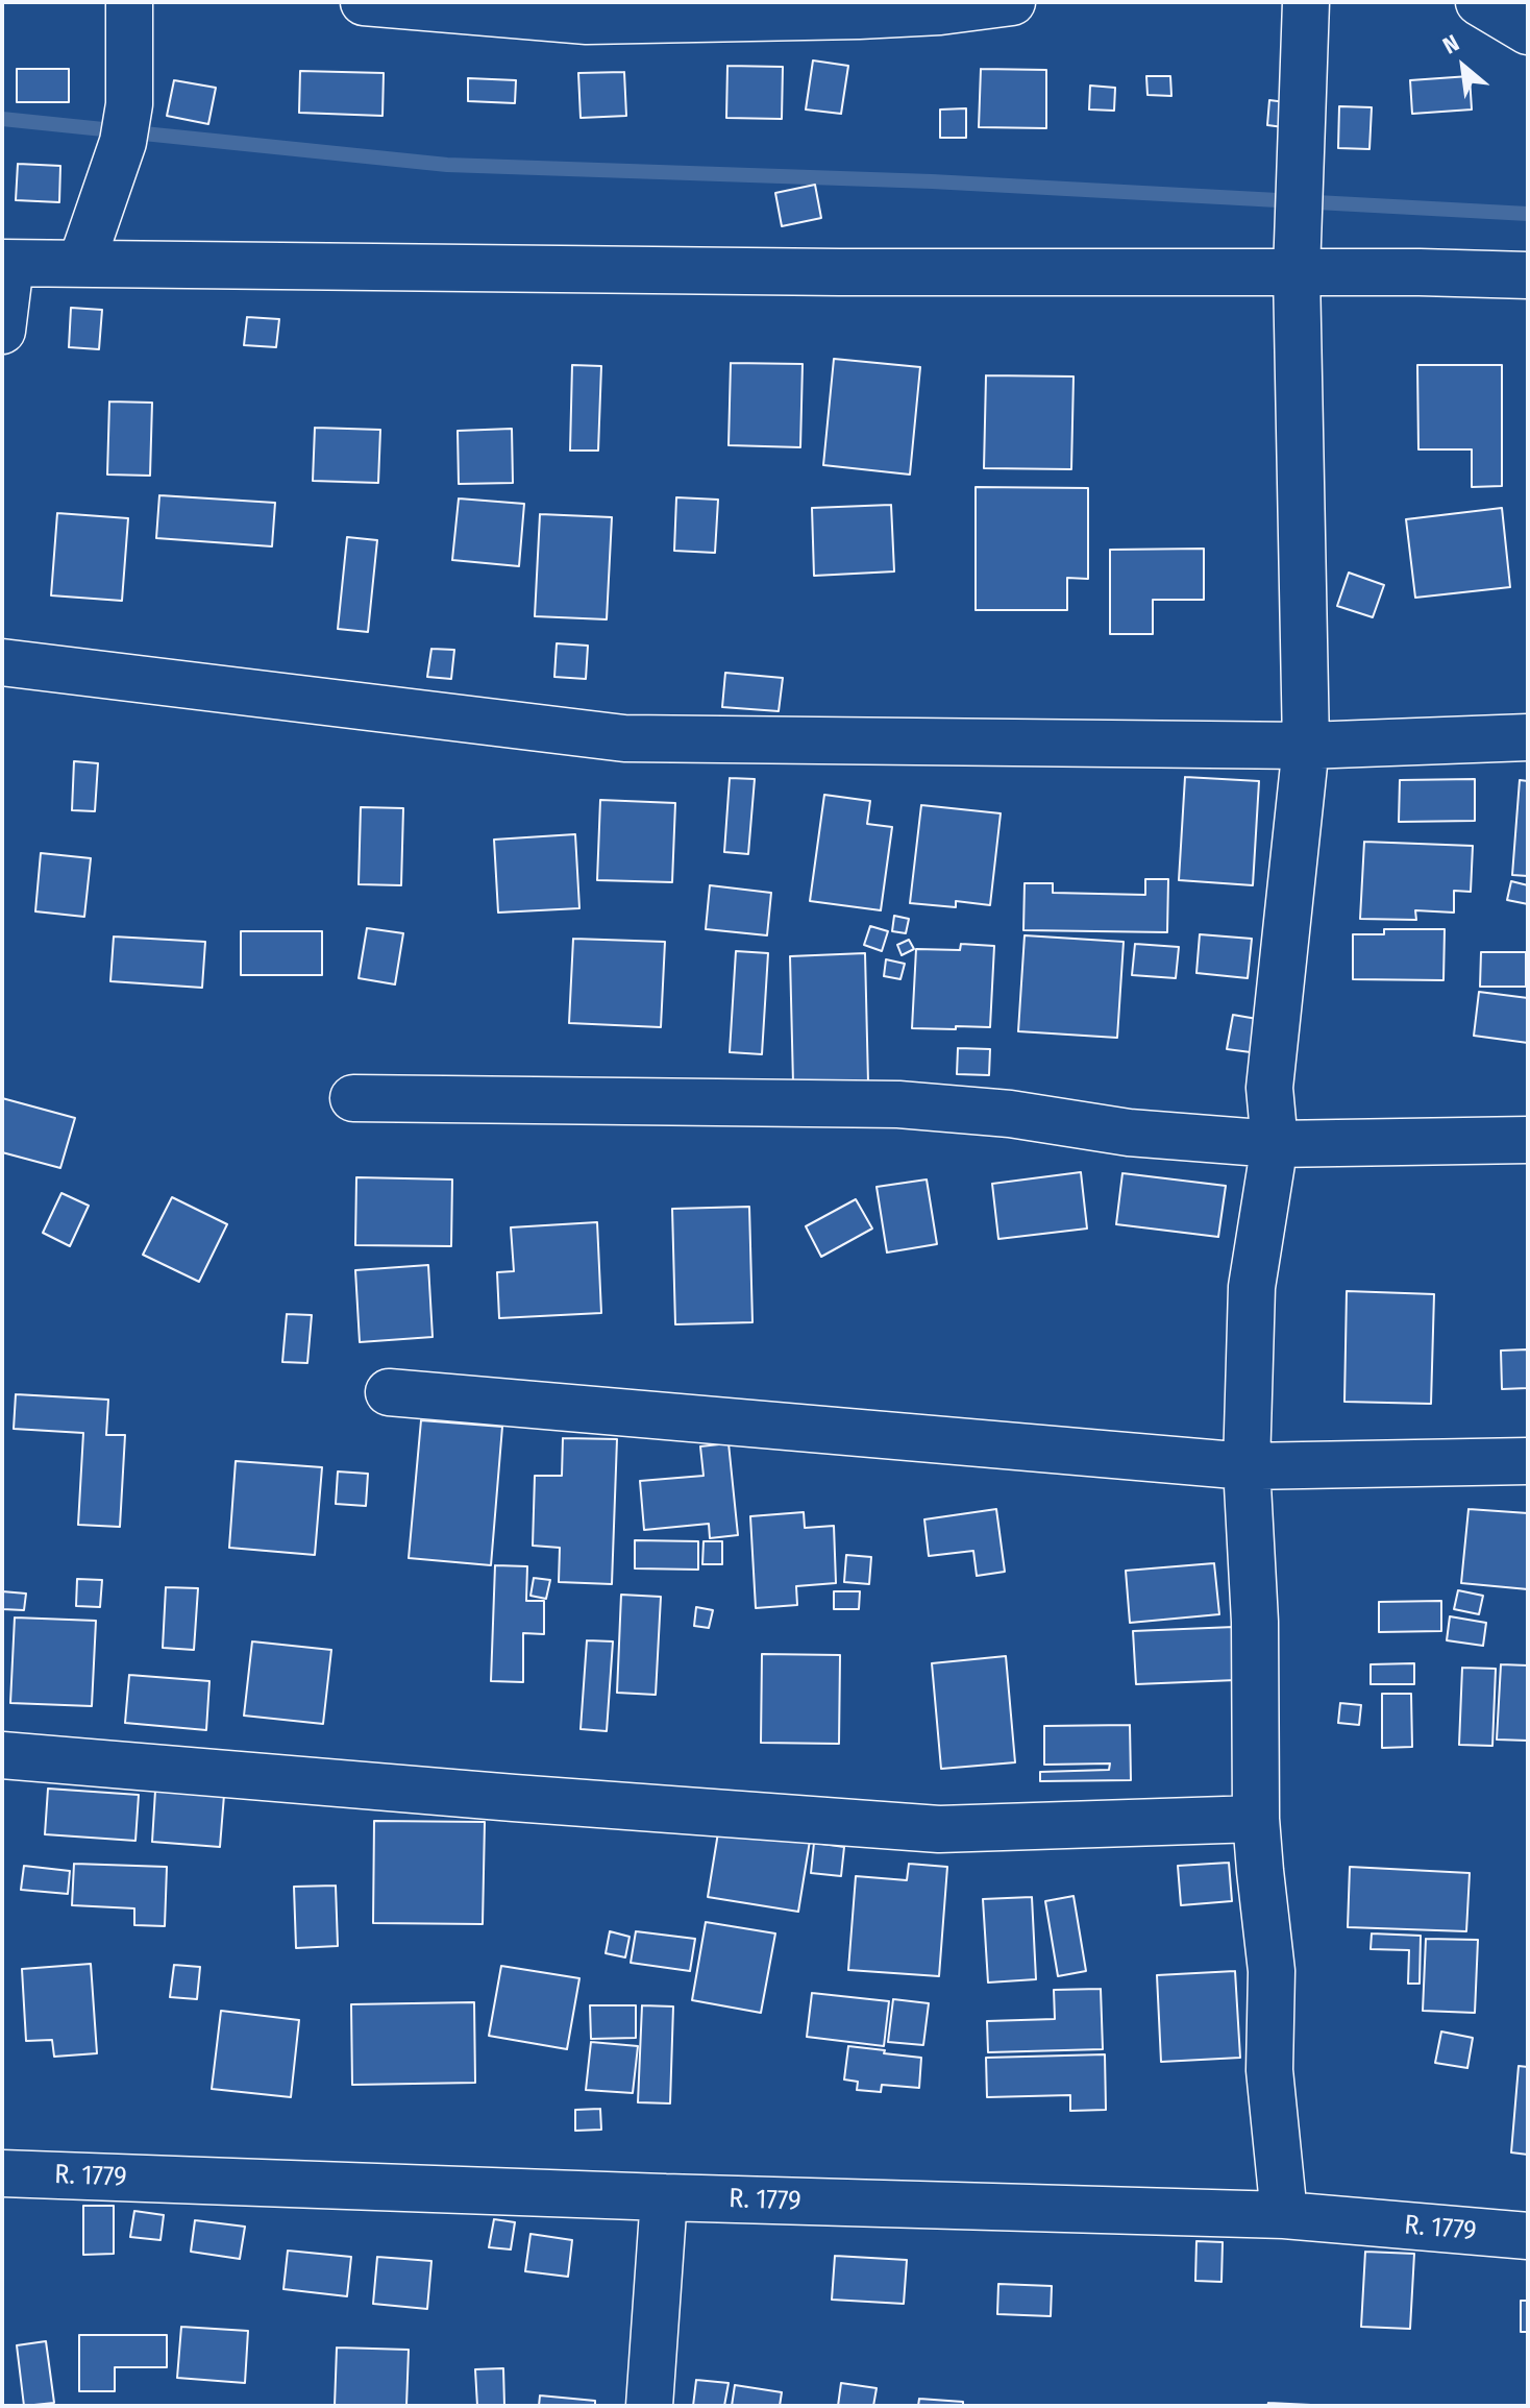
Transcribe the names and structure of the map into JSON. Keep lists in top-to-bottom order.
{
  "streets": {
    "street": ["R. 1779"]
  },
  "north": "top left"
}
